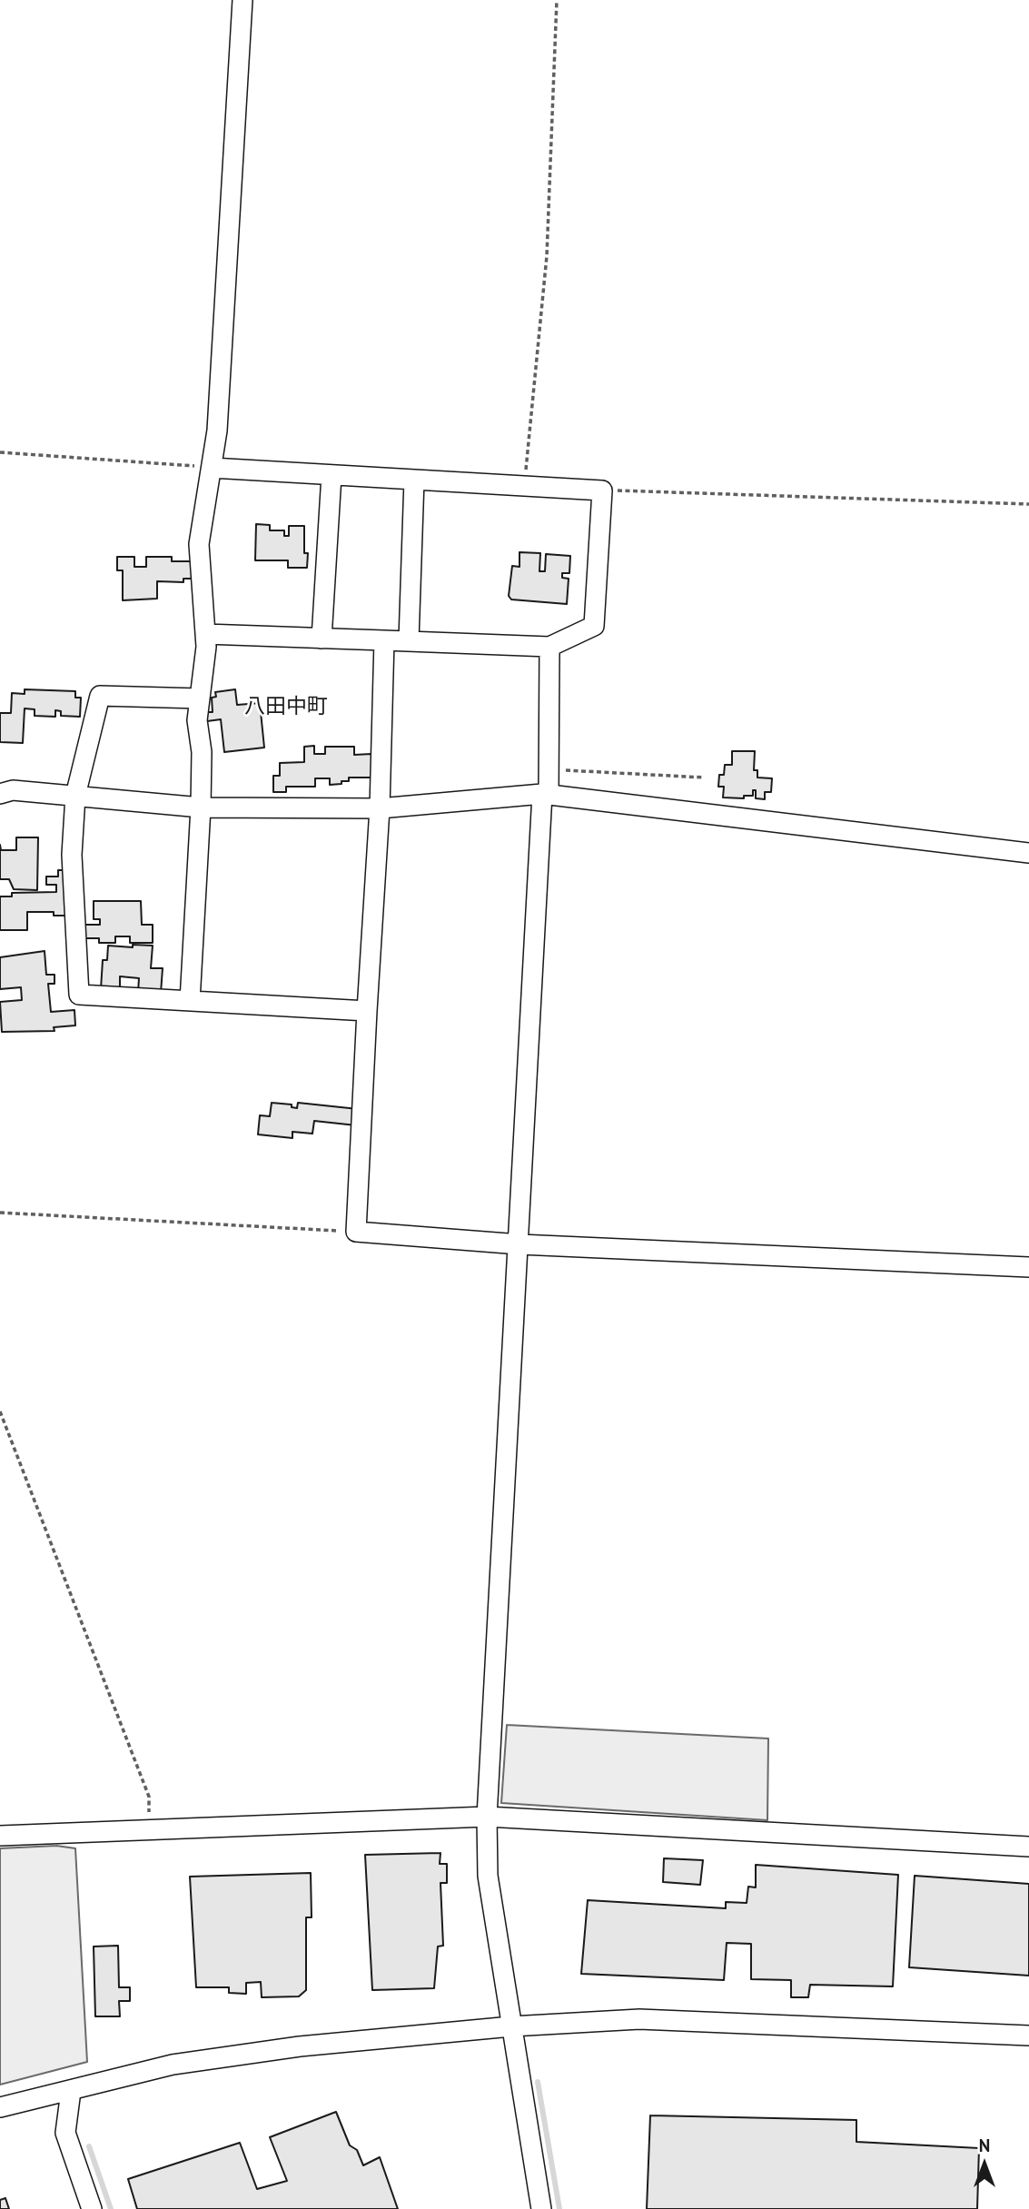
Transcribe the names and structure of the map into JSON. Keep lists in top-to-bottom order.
{
  "districts": ["八田中町"],
  "north": "top"
}
